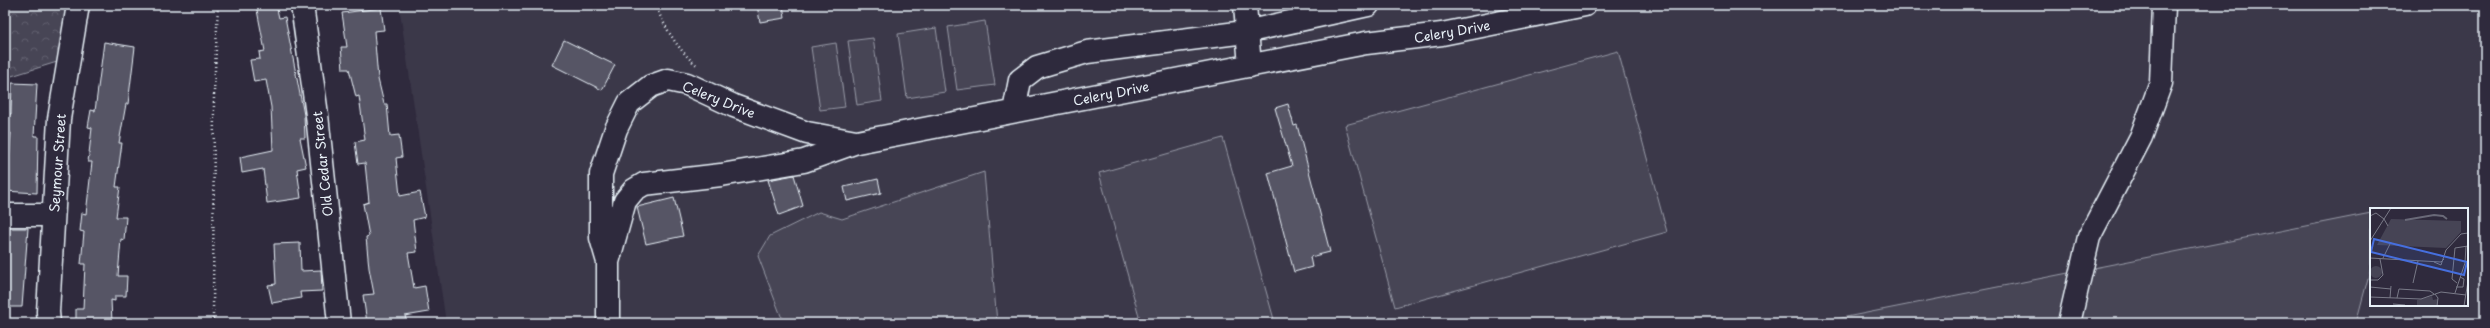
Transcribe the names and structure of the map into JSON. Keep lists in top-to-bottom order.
{
  "streets": {
    "street": ["Celery Drive", "Seymour Street", "Old Cedar Street"]
  }
}
